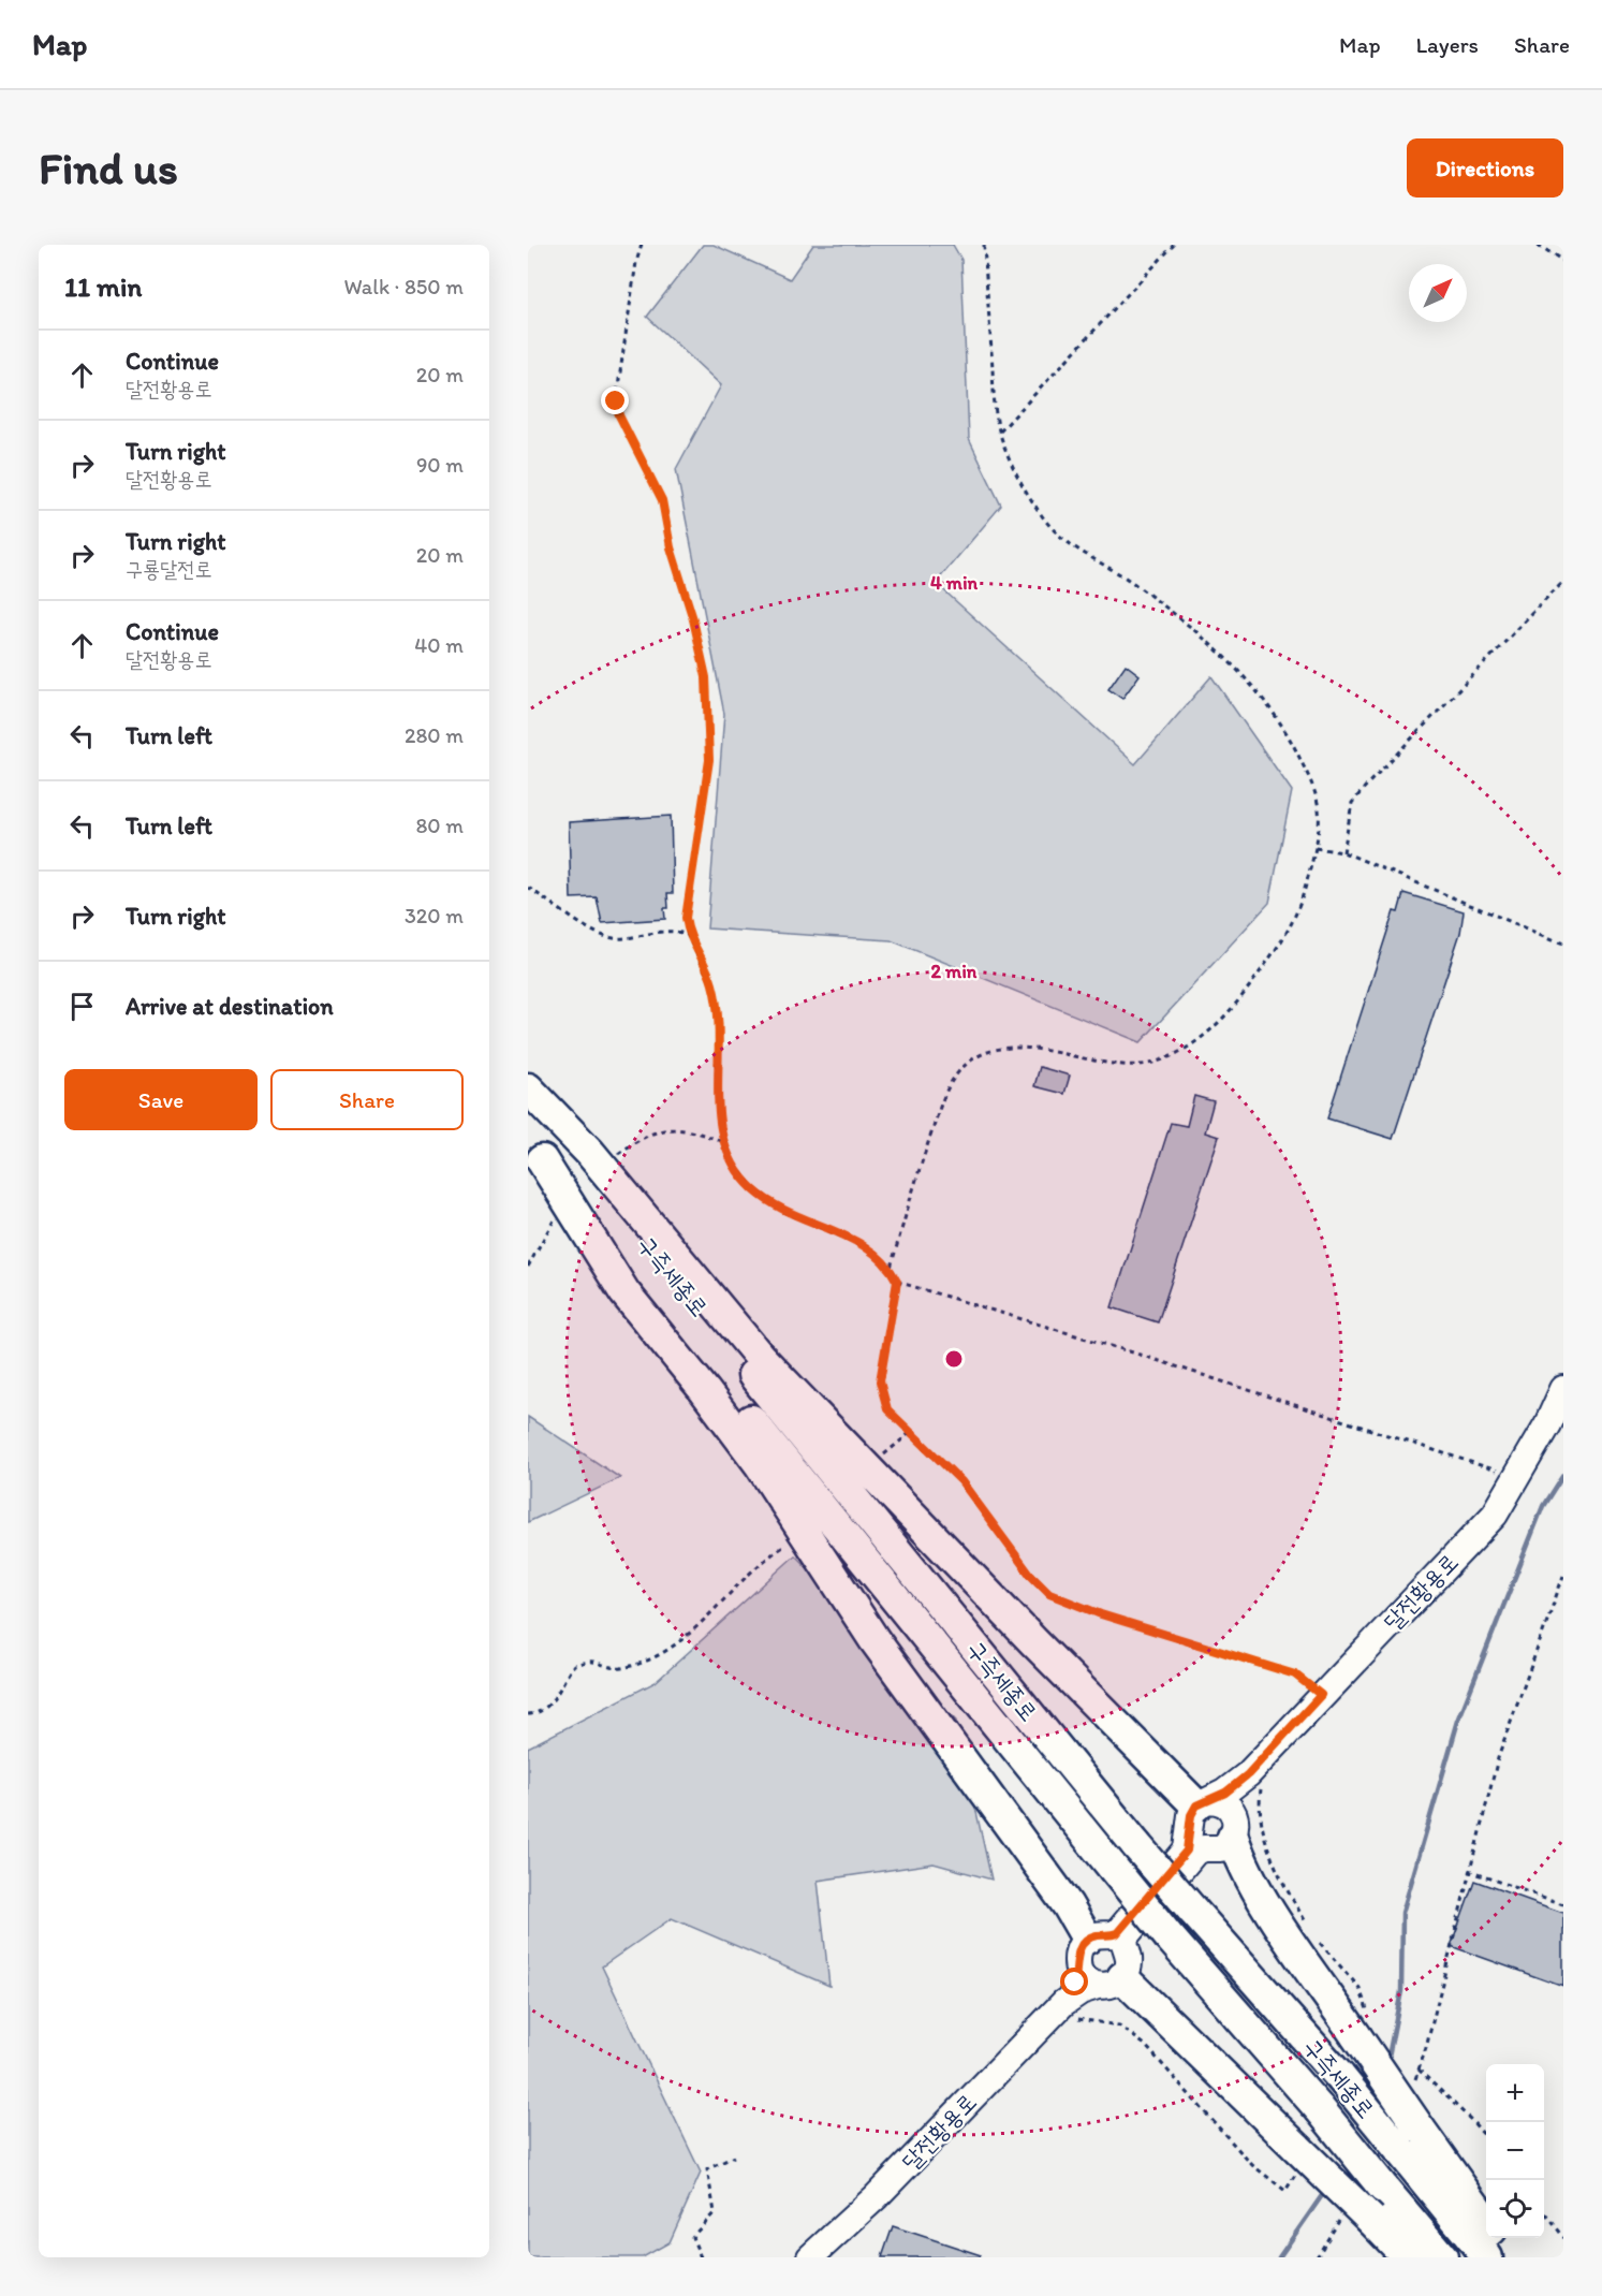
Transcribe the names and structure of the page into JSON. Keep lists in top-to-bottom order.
{
  "streets": {
    "highway": ["구즉세종로"],
    "main road": ["달전황용로"]
  },
  "north": "top right",
  "page": {
    "header": "Map",
    "nav": ["Map", "Layers", "Share"],
    "buttons": [
      "Directions",
      ["Save", "Share"]
    ],
    "title": "Find us",
    "heading": ["11 min", "Walk · 850 m"],
    "list": [
      ["Continue", "달전황용로", "20 m"],
      ["Turn right", "달전황용로", "90 m"],
      ["Turn right", "구룡달전로", "20 m"],
      ["Continue", "달전황용로", "40 m"],
      ["Turn left", "280 m"],
      ["Turn left", "80 m"],
      ["Turn right", "320 m"],
      "Arrive at destination"
    ],
    "map_buttons": ["+", "−"]
  },
  "rings": ["4 min", "2 min"]
}
